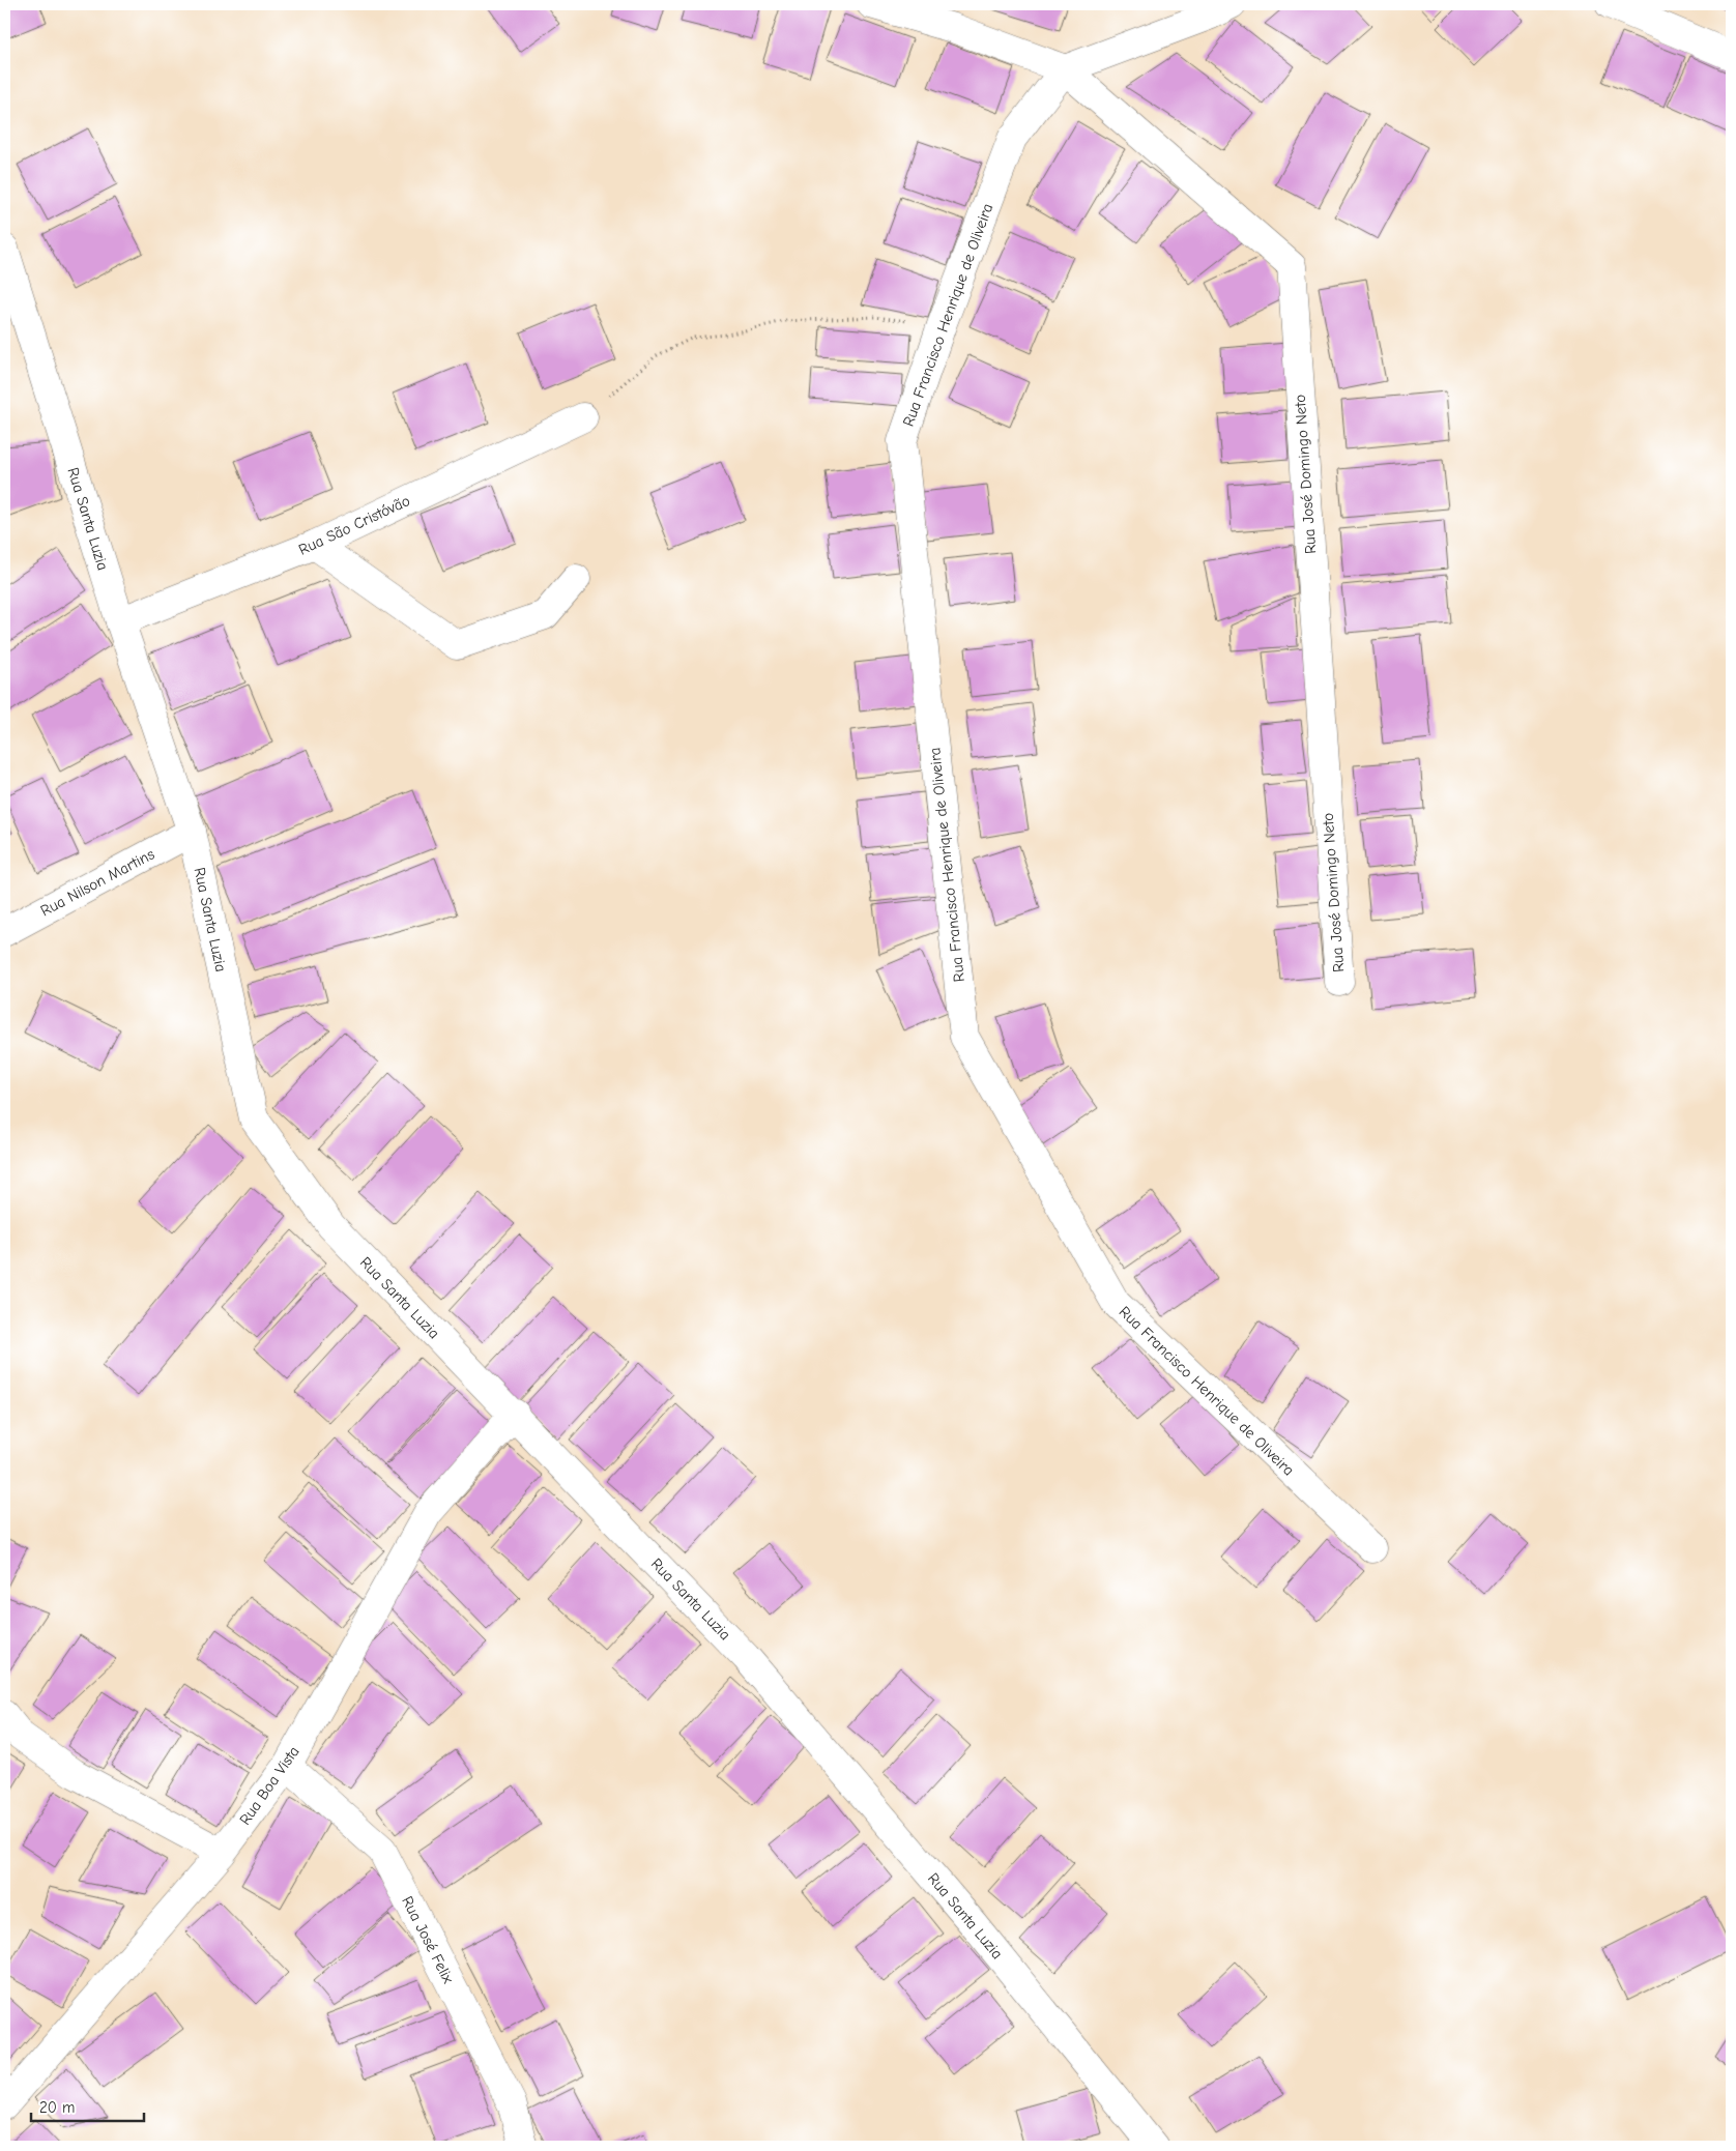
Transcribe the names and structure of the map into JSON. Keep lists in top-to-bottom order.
{
  "streets": {
    "street": [
      "Rua Francisco Henrique de Oliveira",
      "Rua José Domingo Neto",
      "Rua Santa Luzia",
      "Rua São Cristóvão",
      "Rua Nilson Martins",
      "Rua Boa Vista",
      "Rua José Felix"
    ]
  },
  "crossings": [
    ["Rua Francisco Henrique de Oliveira", "Rua José Domingo Neto"],
    ["Rua Santa Luzia", "Rua São Cristóvão"],
    ["Rua Santa Luzia", "Rua Nilson Martins"],
    ["Rua Santa Luzia", "Rua Boa Vista"],
    ["Rua Boa Vista", "Rua José Felix"]
  ],
  "scale_bar": "20 m"
}
